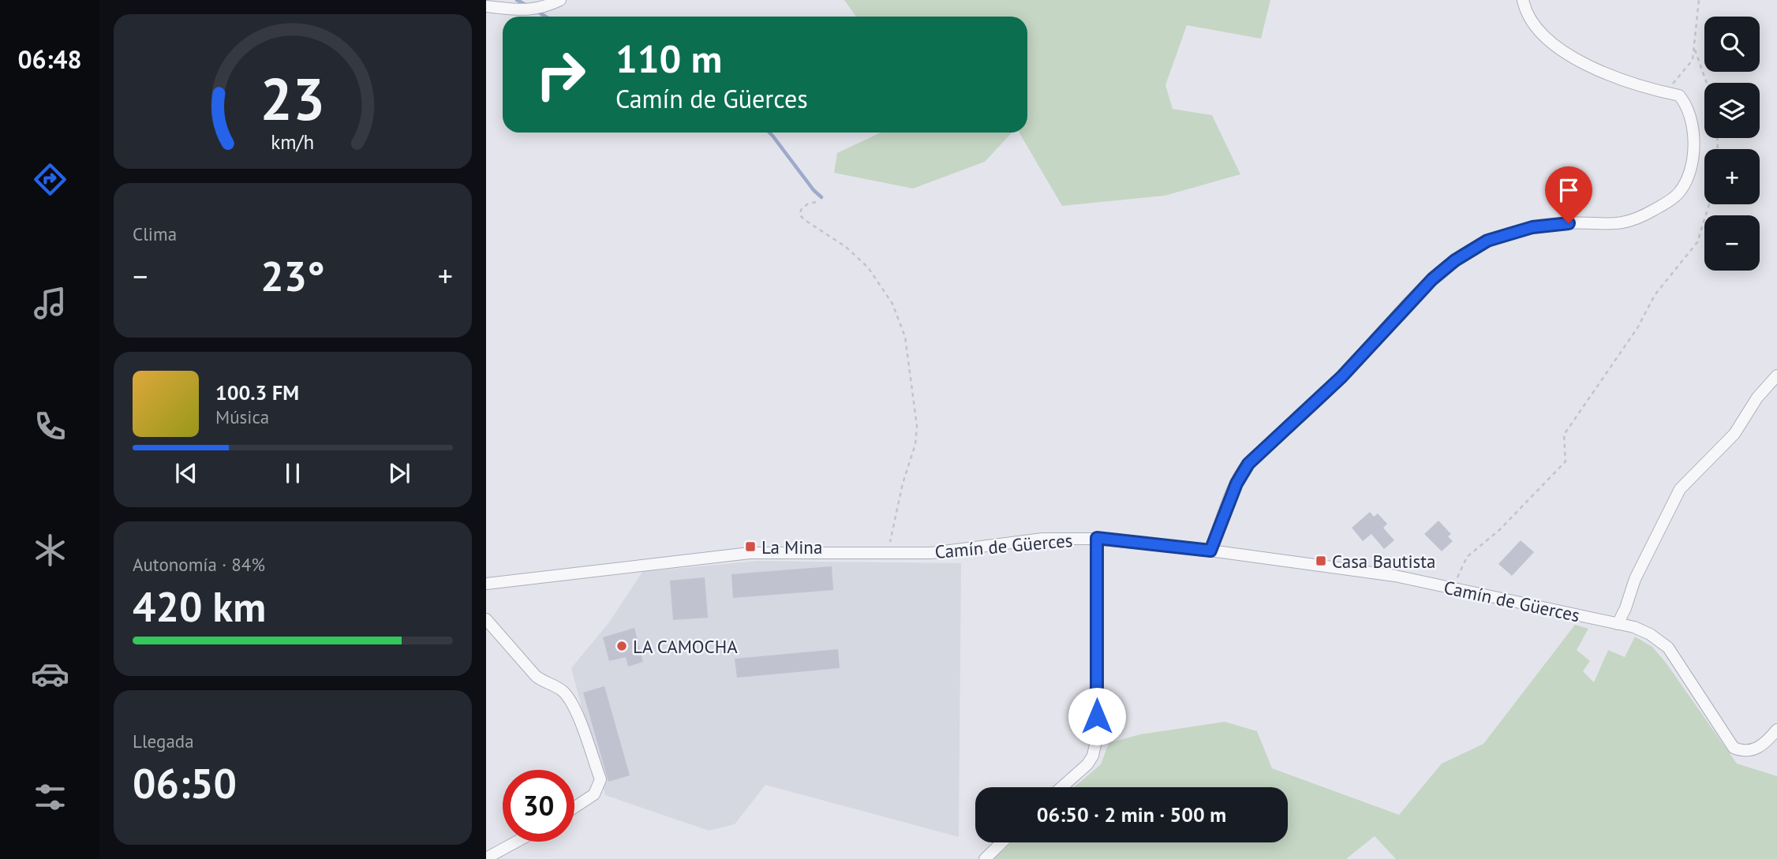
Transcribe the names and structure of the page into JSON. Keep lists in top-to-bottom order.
{
  "streets": {
    "street": ["Camín de Güerces"]
  },
  "places": {
    "transit": ["La Mina", "Casa Bautista"],
    "other": ["LA CAMOCHA"]
  },
  "page": {
    "tabs": "06:48",
    "map_buttons": ["+", "−"],
    "turn": ["110 m", "Camín de Güerces"],
    "tile": [
      "Clima",
      ["Autonomía · 84%", "420 km"],
      ["Llegada", "06:50"]
    ],
    "heat": ["−", "23°", "+"],
    "song": ["100.3 FM", "Música"],
    "limit": "30",
    "trip": "06:50 · 2 min · 500 m",
    "gauge": ["23", "km/h"]
  }
}
